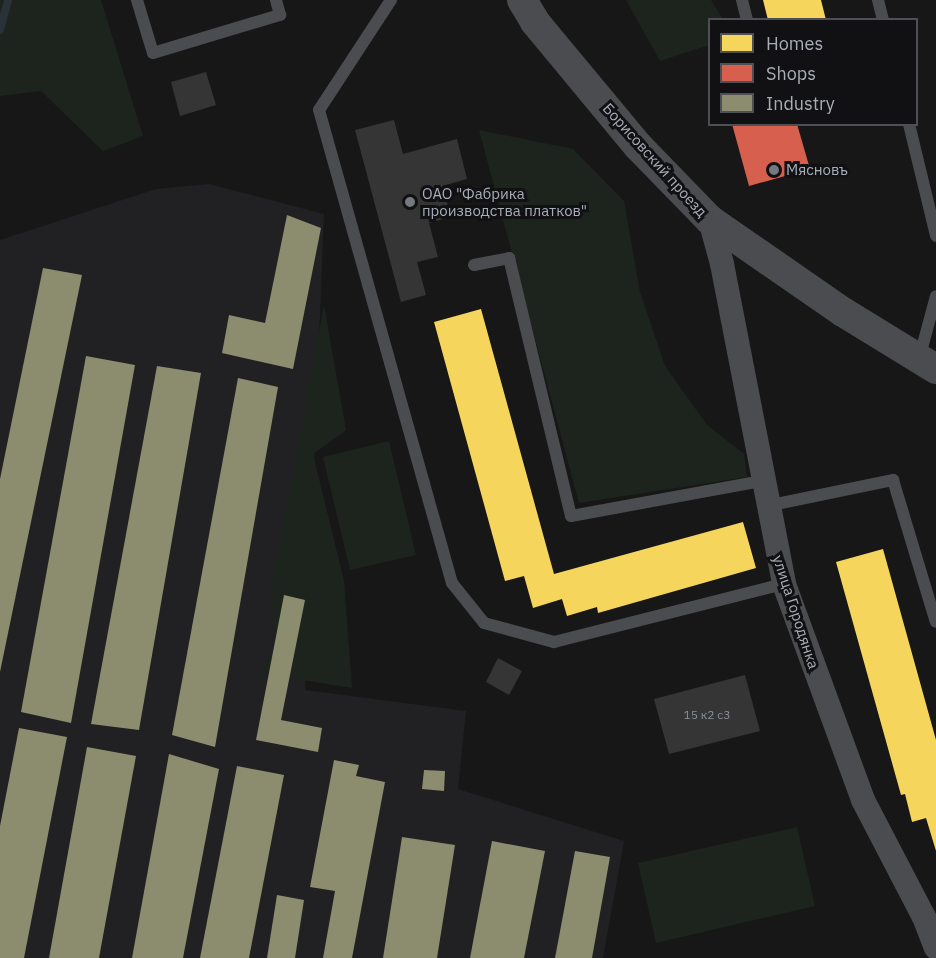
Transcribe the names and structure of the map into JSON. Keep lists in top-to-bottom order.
{
  "streets": {
    "street": ["Борисовский проезд", "улица Городянка"]
  },
  "crossings": [
    ["Борисовский проезд", "улица Городянка"]
  ],
  "places": ["Мясновъ", "ОАО \"Фабрика производства платков\""],
  "house_numbers": ["15 к2 с3"],
  "legend": ["Homes", "Shops", "Industry"]
}
